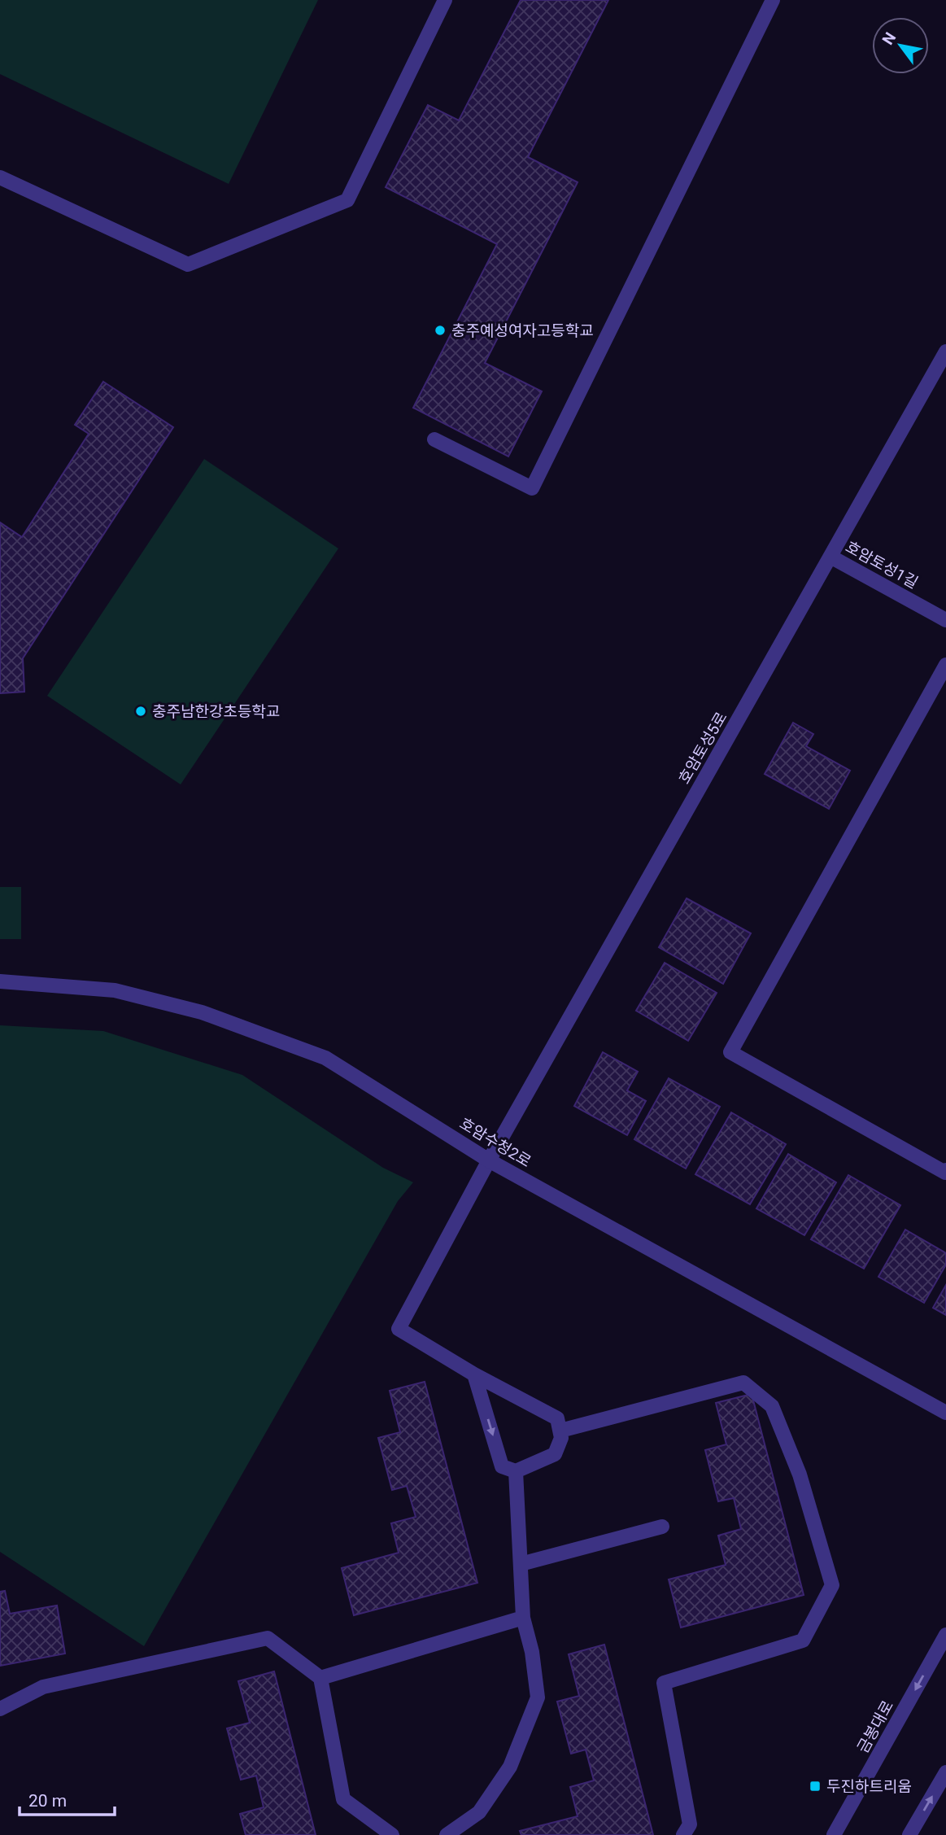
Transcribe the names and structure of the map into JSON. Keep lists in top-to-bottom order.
{
  "streets": {
    "street": [
      "호암토성1길",
      "호암토성5로",
      "호암수청2로",
      "금봉대로"
    ]
  },
  "crossings": [
    ["호암토성1길", "호암토성5로"],
    ["호암토성5로", "호암수청2로"]
  ],
  "one_way": ["금봉대로"],
  "places": {
    "other": ["충주예성여자고등학교", "충주남한강초등학교"],
    "transit": ["두진하트리움"]
  },
  "scale_bar": "20 m",
  "north": "top left"
}
